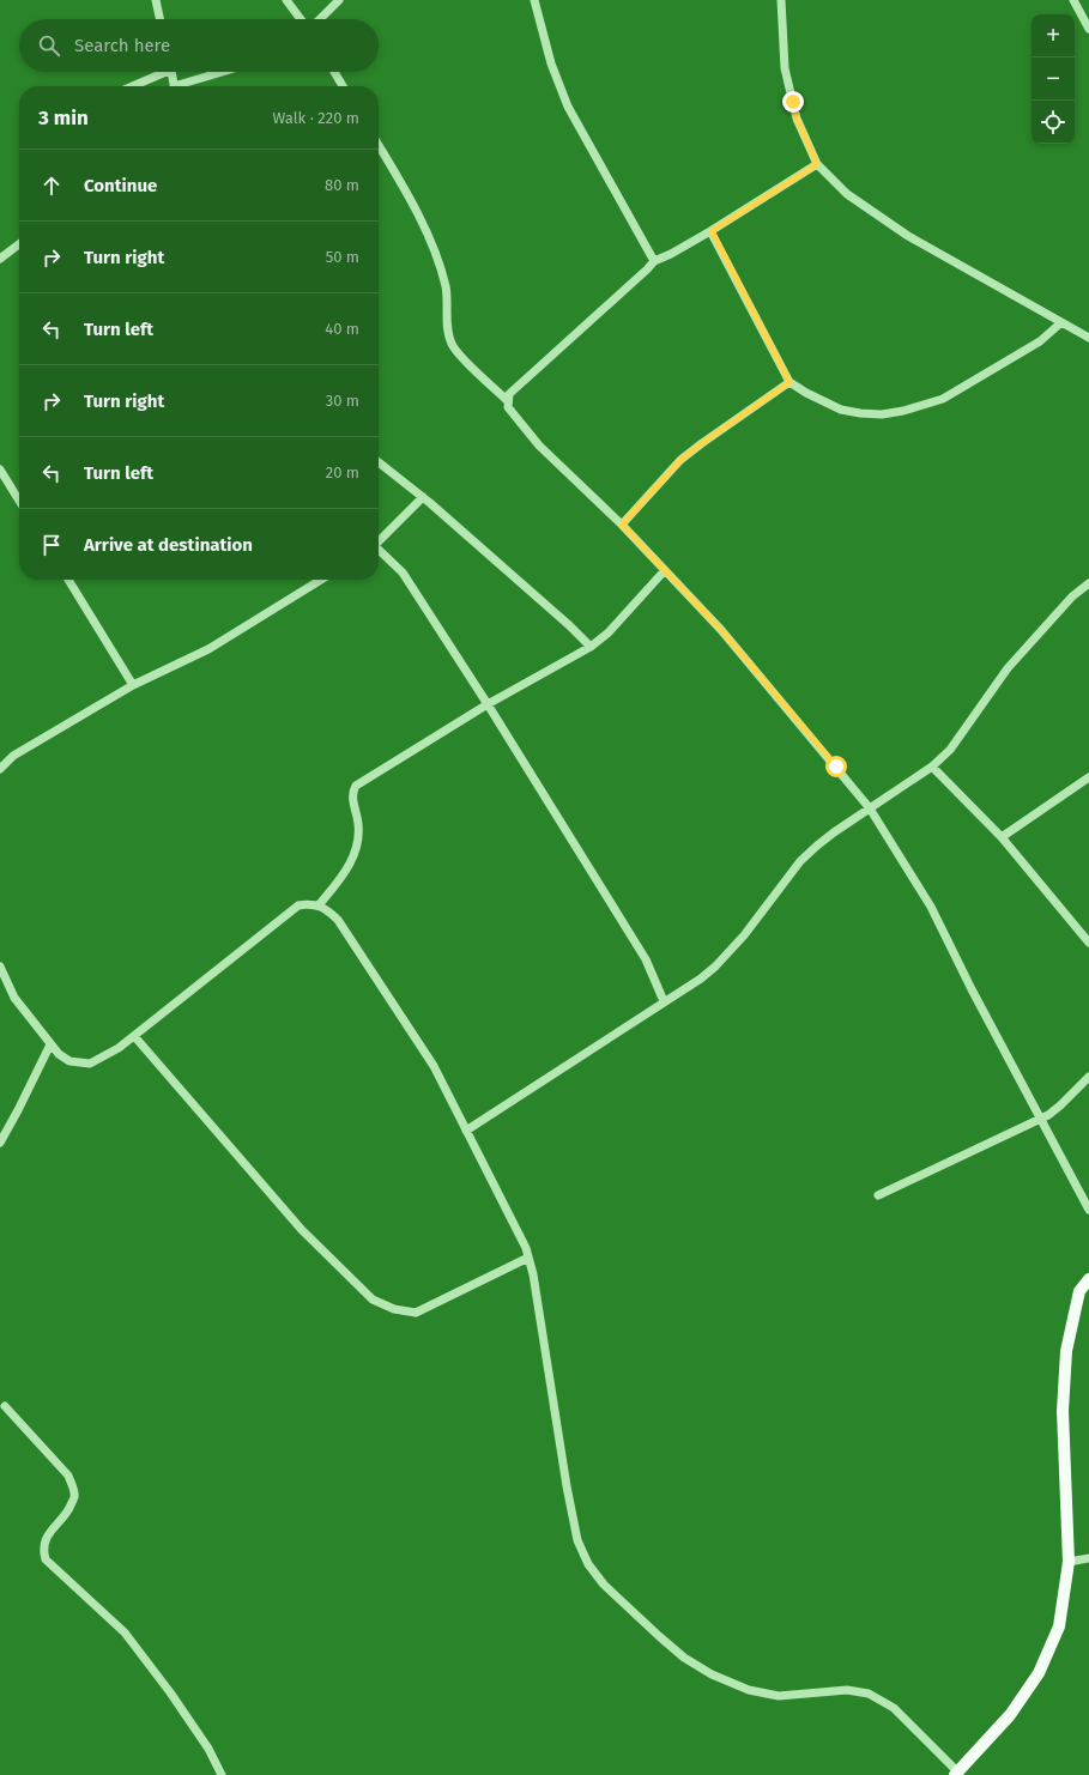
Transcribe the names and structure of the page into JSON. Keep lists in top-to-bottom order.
{
  "page": {
    "map_buttons": ["+", "−"],
    "search": "Search here",
    "heading": ["3 min", "Walk · 220 m"],
    "list": [
      ["Continue", "80 m"],
      ["Turn right", "50 m"],
      ["Turn left", "40 m"],
      ["Turn right", "30 m"],
      ["Turn left", "20 m"],
      "Arrive at destination"
    ]
  }
}
